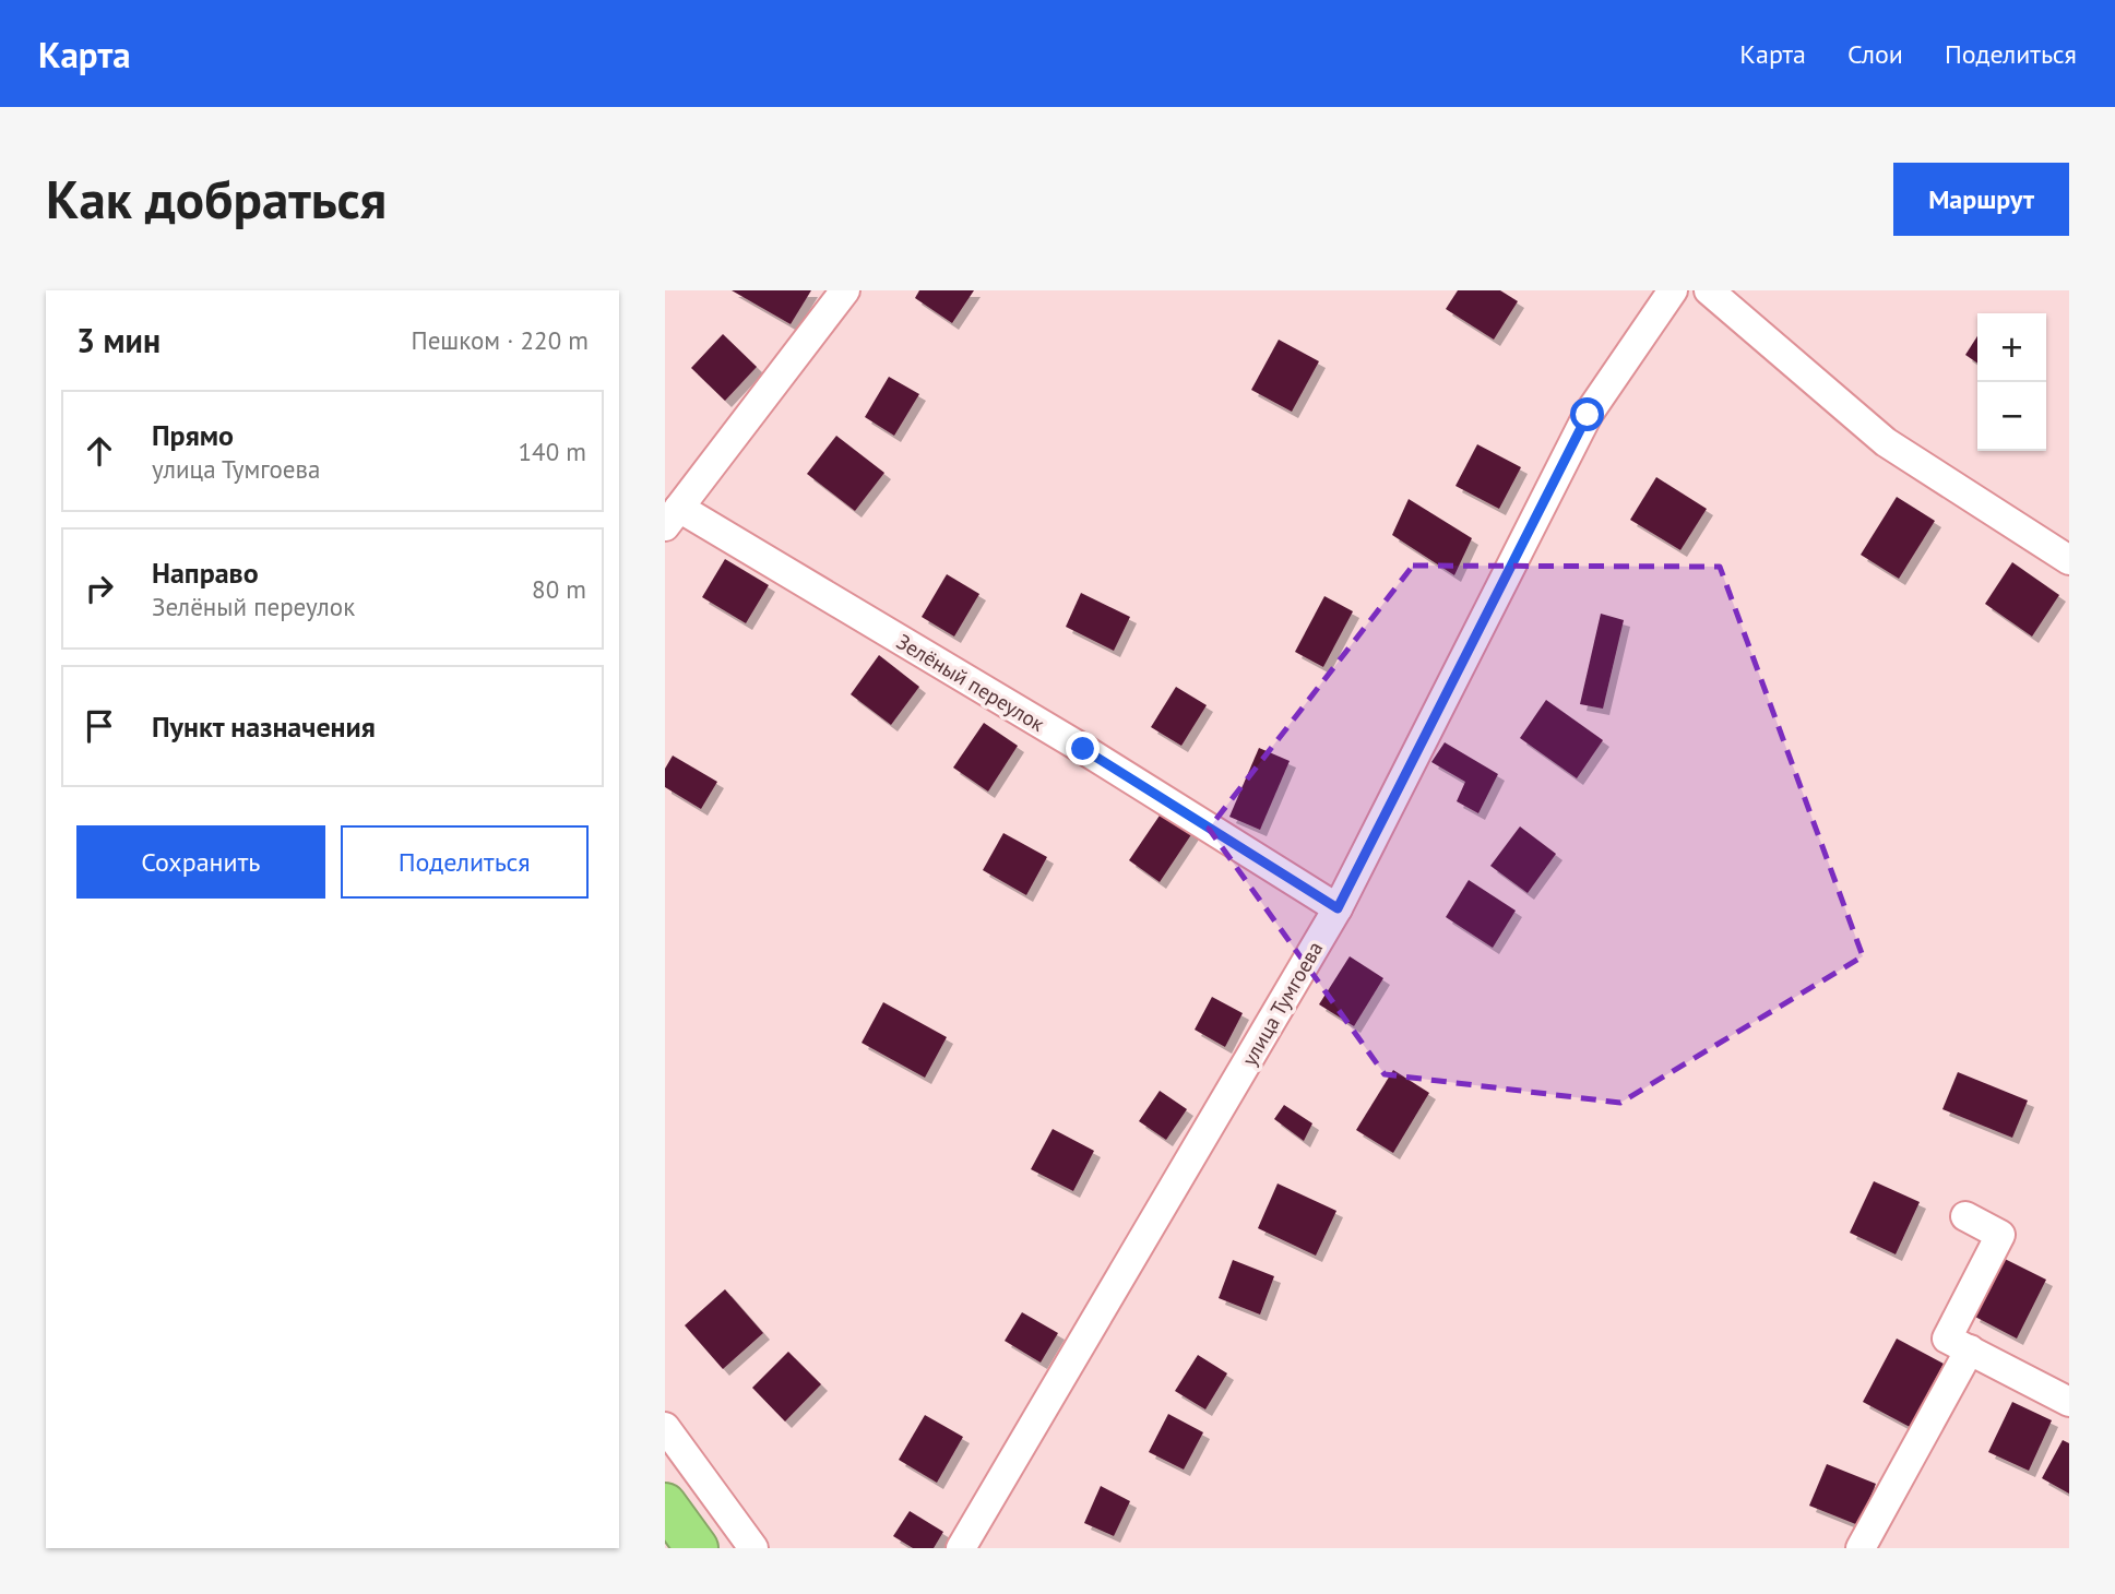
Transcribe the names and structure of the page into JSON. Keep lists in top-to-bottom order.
{
  "streets": {
    "street": ["Зелёный переулок", "улица Тумгоева"]
  },
  "crossings": [
    ["Зелёный переулок", "улица Тумгоева"]
  ],
  "page": {
    "header": "Карта",
    "nav": ["Карта", "Слои", "Поделиться"],
    "buttons": [
      "Маршрут",
      ["Сохранить", "Поделиться"]
    ],
    "title": "Как добраться",
    "heading": ["3 мин", "Пешком · 220 m"],
    "map_buttons": ["+", "−"],
    "list": [
      ["Прямо", "улица Тумгоева", "140 m"],
      ["Направо", "Зелёный переулок", "80 m"],
      "Пункт назначения"
    ]
  }
}
